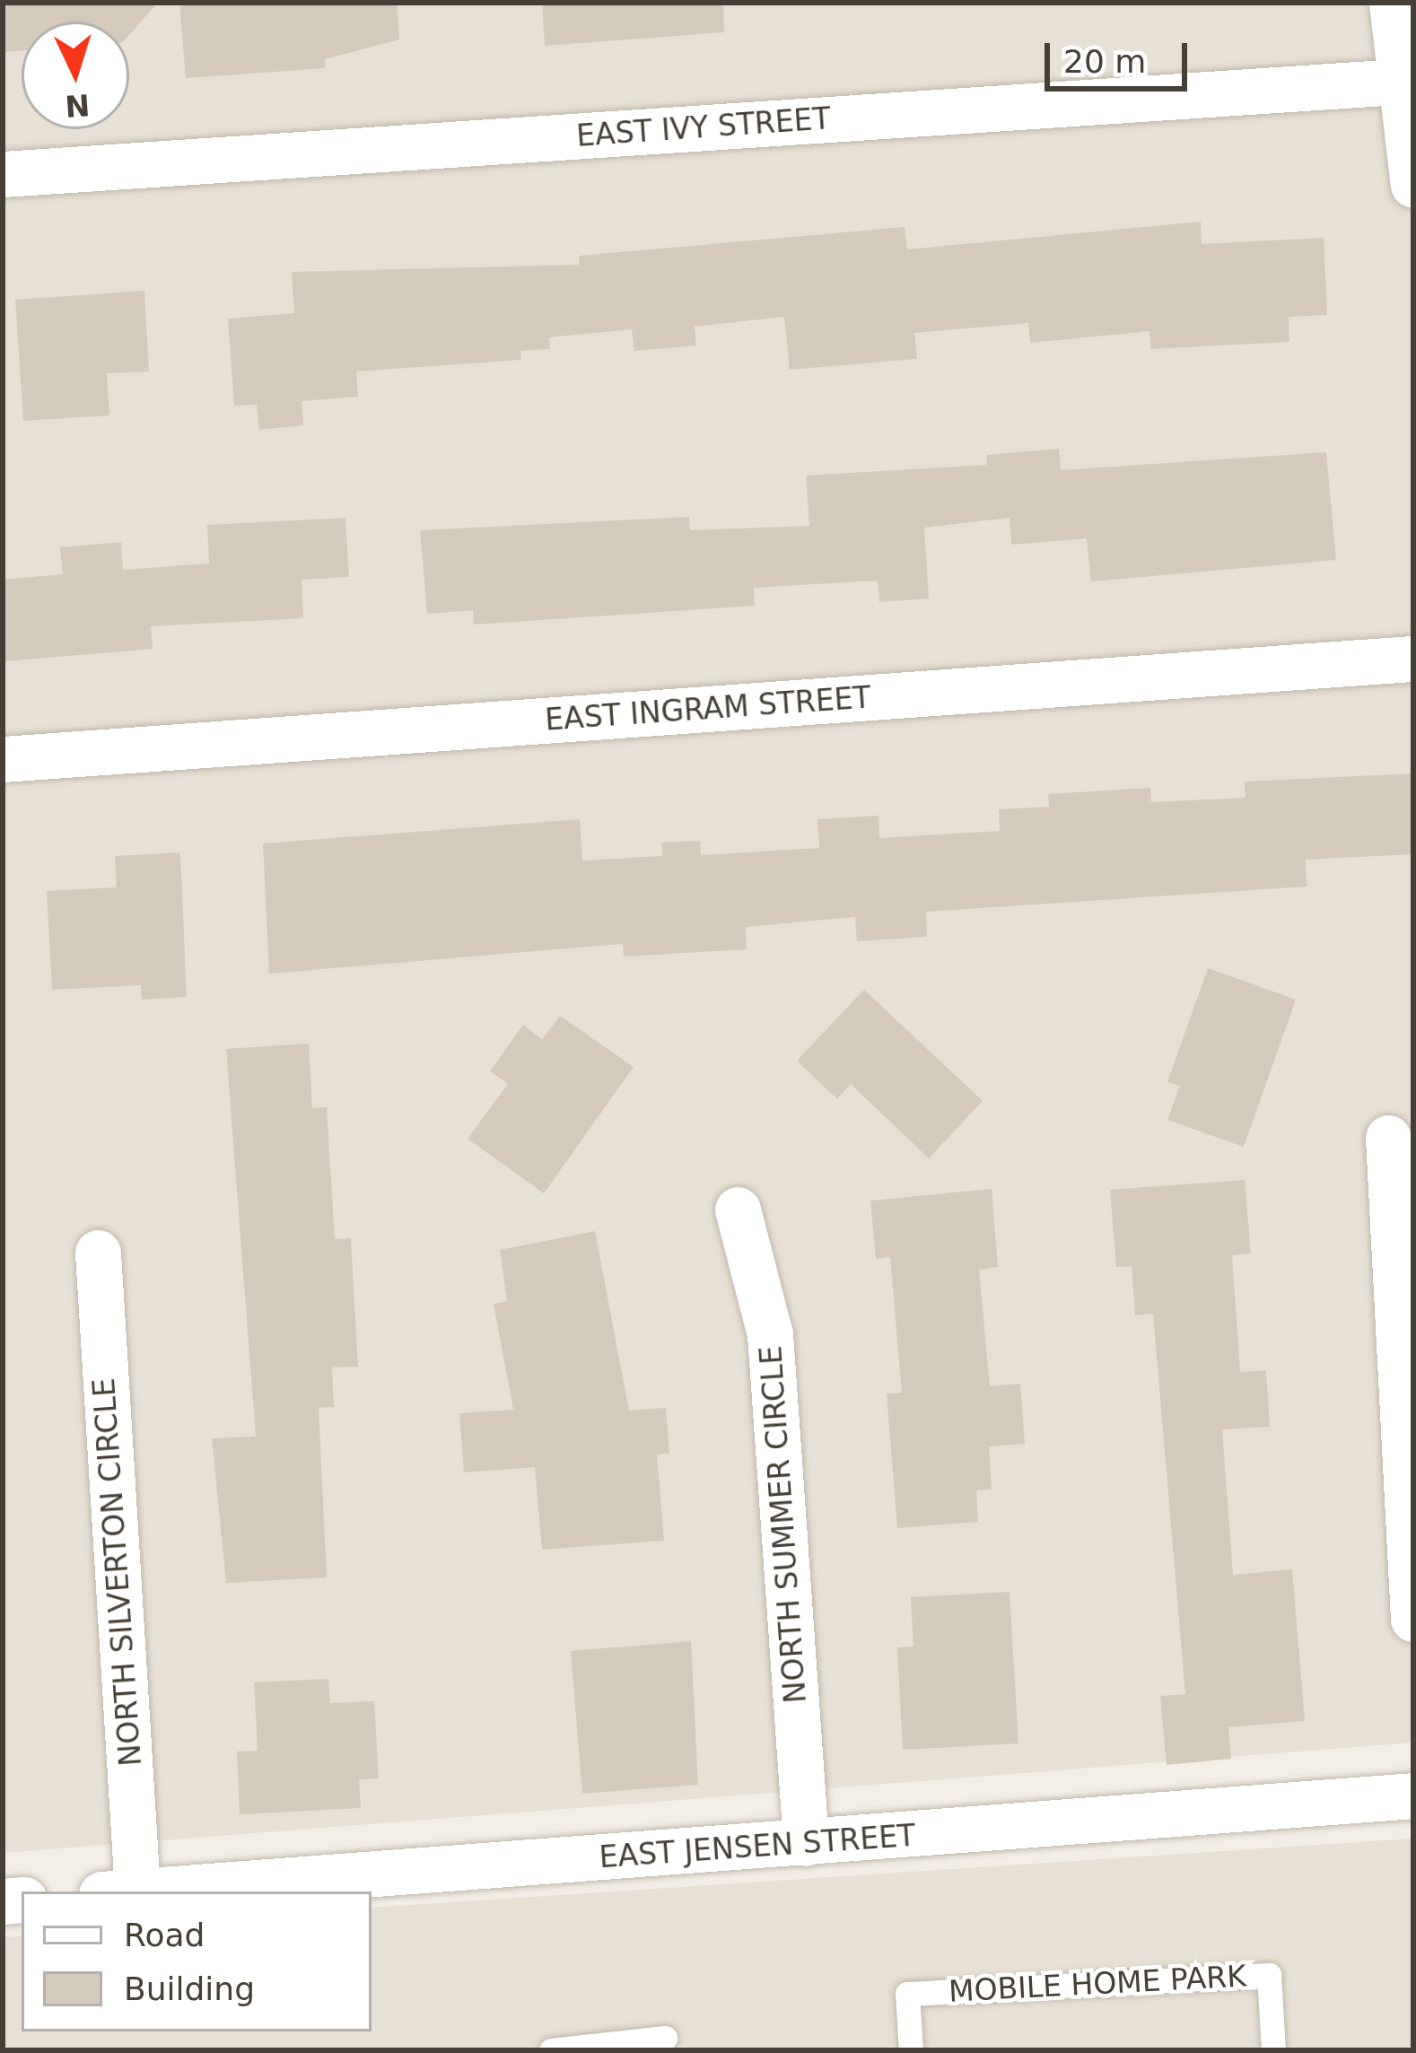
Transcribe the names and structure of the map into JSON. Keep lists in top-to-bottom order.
{
  "streets": {
    "street": [
      "EAST IVY STREET",
      "EAST INGRAM STREET",
      "NORTH SUMMER CIRCLE",
      "NORTH SILVERTON CIRCLE",
      "EAST JENSEN STREET"
    ],
    "lane": ["MOBILE HOME PARK"]
  },
  "crossings": [
    ["NORTH SUMMER CIRCLE", "EAST JENSEN STREET"]
  ],
  "legend": ["Road", "Building"],
  "scale_bar": "20 m",
  "north": "bottom"
}
